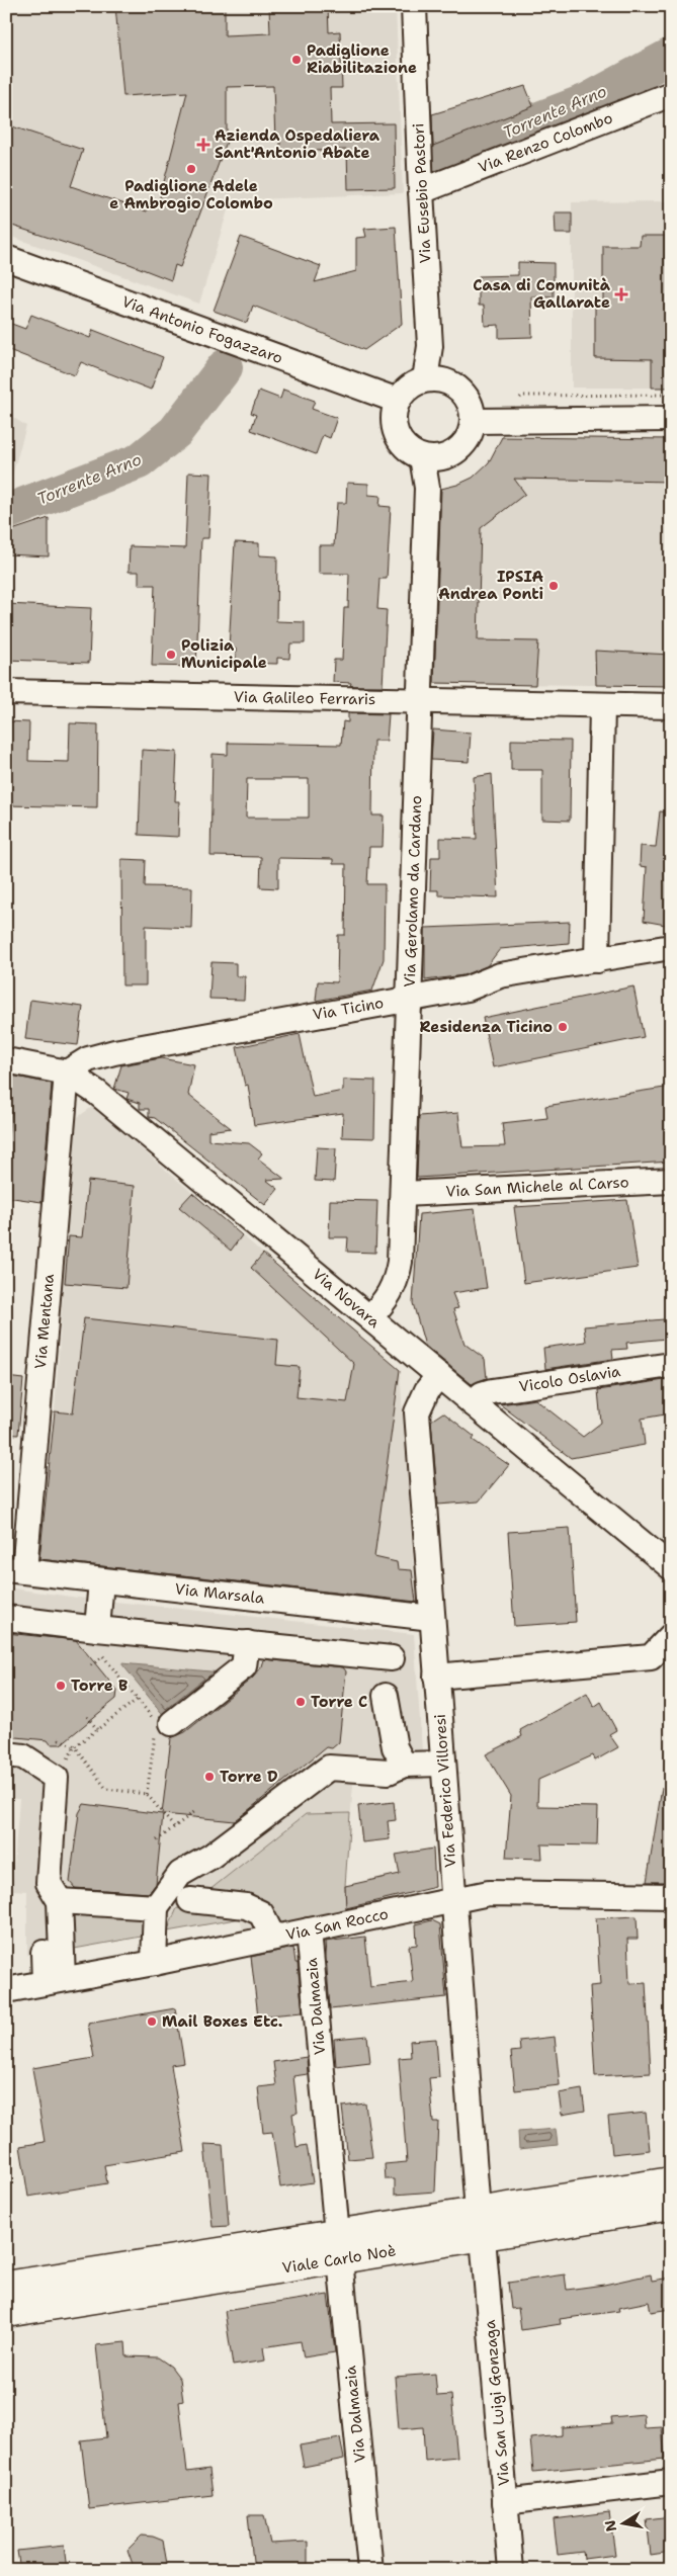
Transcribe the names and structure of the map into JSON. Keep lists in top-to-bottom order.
{
  "streets": {
    "main road": ["Viale Carlo Noè"],
    "street": [
      "Via Renzo Colombo",
      "Via Eusebio Pastori",
      "Via Antonio Fogazzaro",
      "Via Galileo Ferraris",
      "Via Gerolamo da Cardano",
      "Via Ticino",
      "Via San Michele al Carso",
      "Via Novara",
      "Via Mentana",
      "Vicolo Oslavia",
      "Via Marsala",
      "Via Federico Villoresi",
      "Via San Rocco",
      "Via Dalmazia",
      "Via San Luigi Gonzaga"
    ]
  },
  "crossings": [
    ["Via Renzo Colombo", "Via Eusebio Pastori"],
    ["Via Eusebio Pastori", "Via Antonio Fogazzaro"],
    ["Via Eusebio Pastori", "Via Gerolamo da Cardano"],
    ["Via Antonio Fogazzaro", "Via Gerolamo da Cardano"],
    ["Via Galileo Ferraris", "Via Gerolamo da Cardano"],
    ["Via Gerolamo da Cardano", "Via Ticino"],
    ["Via Gerolamo da Cardano", "Via San Michele al Carso"],
    ["Via Gerolamo da Cardano", "Via Novara"],
    ["Via Ticino", "Via Novara"],
    ["Via Ticino", "Via Mentana"],
    ["Via Novara", "Via Mentana"],
    ["Via Novara", "Vicolo Oslavia"],
    ["Via Novara", "Via Federico Villoresi"],
    ["Via Mentana", "Via Marsala"],
    ["Via Marsala", "Via Federico Villoresi"],
    ["Via Federico Villoresi", "Via San Rocco"],
    ["Via Federico Villoresi", "Viale Carlo Noè"],
    ["Via Federico Villoresi", "Via San Luigi Gonzaga"],
    ["Via San Rocco", "Via Dalmazia"],
    ["Via Dalmazia", "Viale Carlo Noè"],
    ["Viale Carlo Noè", "Via San Luigi Gonzaga"]
  ],
  "water": ["Torrente Arno"],
  "places": {
    "other": [
      "Padiglione Riabilitazione",
      "Padiglione Adele e Ambrogio Colombo",
      "IPSIA Andrea Ponti",
      "Polizia Municipale",
      "Residenza Ticino",
      "Torre B",
      "Torre C",
      "Torre D",
      "Mail Boxes Etc."
    ],
    "health": ["Azienda Ospedaliera Sant'Antonio Abate", "Casa di Comunità Gallarate"]
  },
  "north": "left"
}
